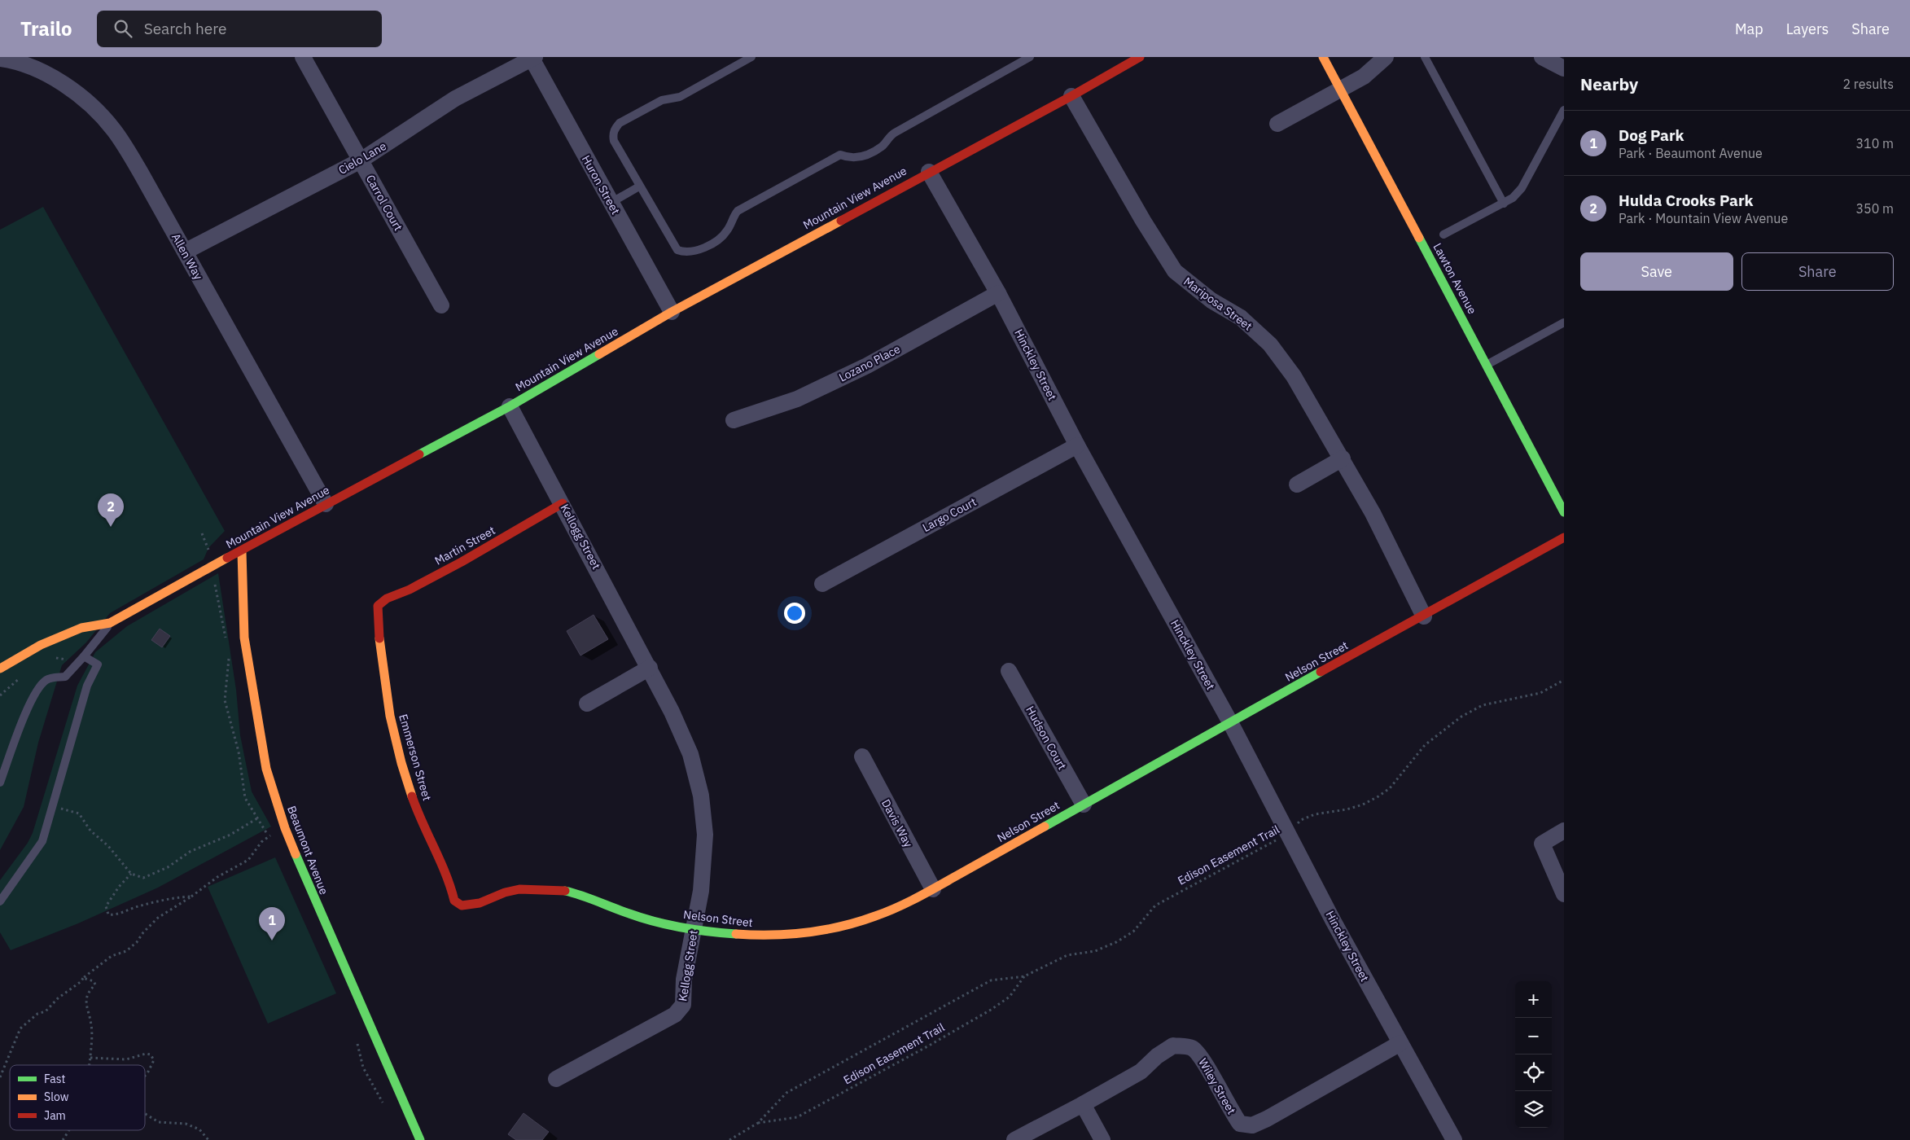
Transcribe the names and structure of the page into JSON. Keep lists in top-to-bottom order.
{
  "streets": {
    "street": [
      "Cielo Lane",
      "Huron Street",
      "Mountain View Avenue",
      "Carrol Court",
      "Allen Way",
      "Lawton Avenue",
      "Mariposa Street",
      "Lozano Place",
      "Hinckley Street",
      "Largo Court",
      "Kellogg Street",
      "Martin Street",
      "Nelson Street",
      "Hudson Court",
      "Emmerson Street",
      "Davis Way",
      "Beaumont Avenue",
      "Wiley Street"
    ],
    "path": ["Edison Easement Trail"]
  },
  "crossings": [
    ["Cielo Lane", "Huron Street"],
    ["Cielo Lane", "Carrol Court"],
    ["Cielo Lane", "Allen Way"],
    ["Huron Street", "Mountain View Avenue"],
    ["Mountain View Avenue", "Allen Way"],
    ["Mountain View Avenue", "Mariposa Street"],
    ["Mountain View Avenue", "Hinckley Street"],
    ["Mountain View Avenue", "Kellogg Street"],
    ["Mountain View Avenue", "Beaumont Avenue"],
    ["Mariposa Street", "Nelson Street"],
    ["Lozano Place", "Hinckley Street"],
    ["Hinckley Street", "Largo Court"],
    ["Hinckley Street", "Nelson Street"],
    ["Hinckley Street", "Edison Easement Trail"],
    ["Hinckley Street", "Wiley Street"],
    ["Kellogg Street", "Martin Street"],
    ["Kellogg Street", "Nelson Street"],
    ["Martin Street", "Emmerson Street"],
    ["Nelson Street", "Hudson Court"],
    ["Nelson Street", "Emmerson Street"],
    ["Nelson Street", "Davis Way"]
  ],
  "legend": ["Fast", "Slow", "Jam"],
  "page": {
    "header": "Trailo",
    "search": "Search here",
    "nav": ["Map", "Layers", "Share"],
    "heading": ["Nearby", "2 results"],
    "list": [
      {
        "mark": "1",
        "name": "Dog Park",
        "note": "Park · Beaumont Avenue",
        "value": "310 m"
      },
      {
        "mark": "2",
        "name": "Hulda Crooks Park",
        "note": "Park · Mountain View Avenue",
        "value": "350 m"
      }
    ],
    "buttons": ["Save", "Share"],
    "pins": ["2", "1"],
    "map_buttons": ["+", "−"]
  }
}
